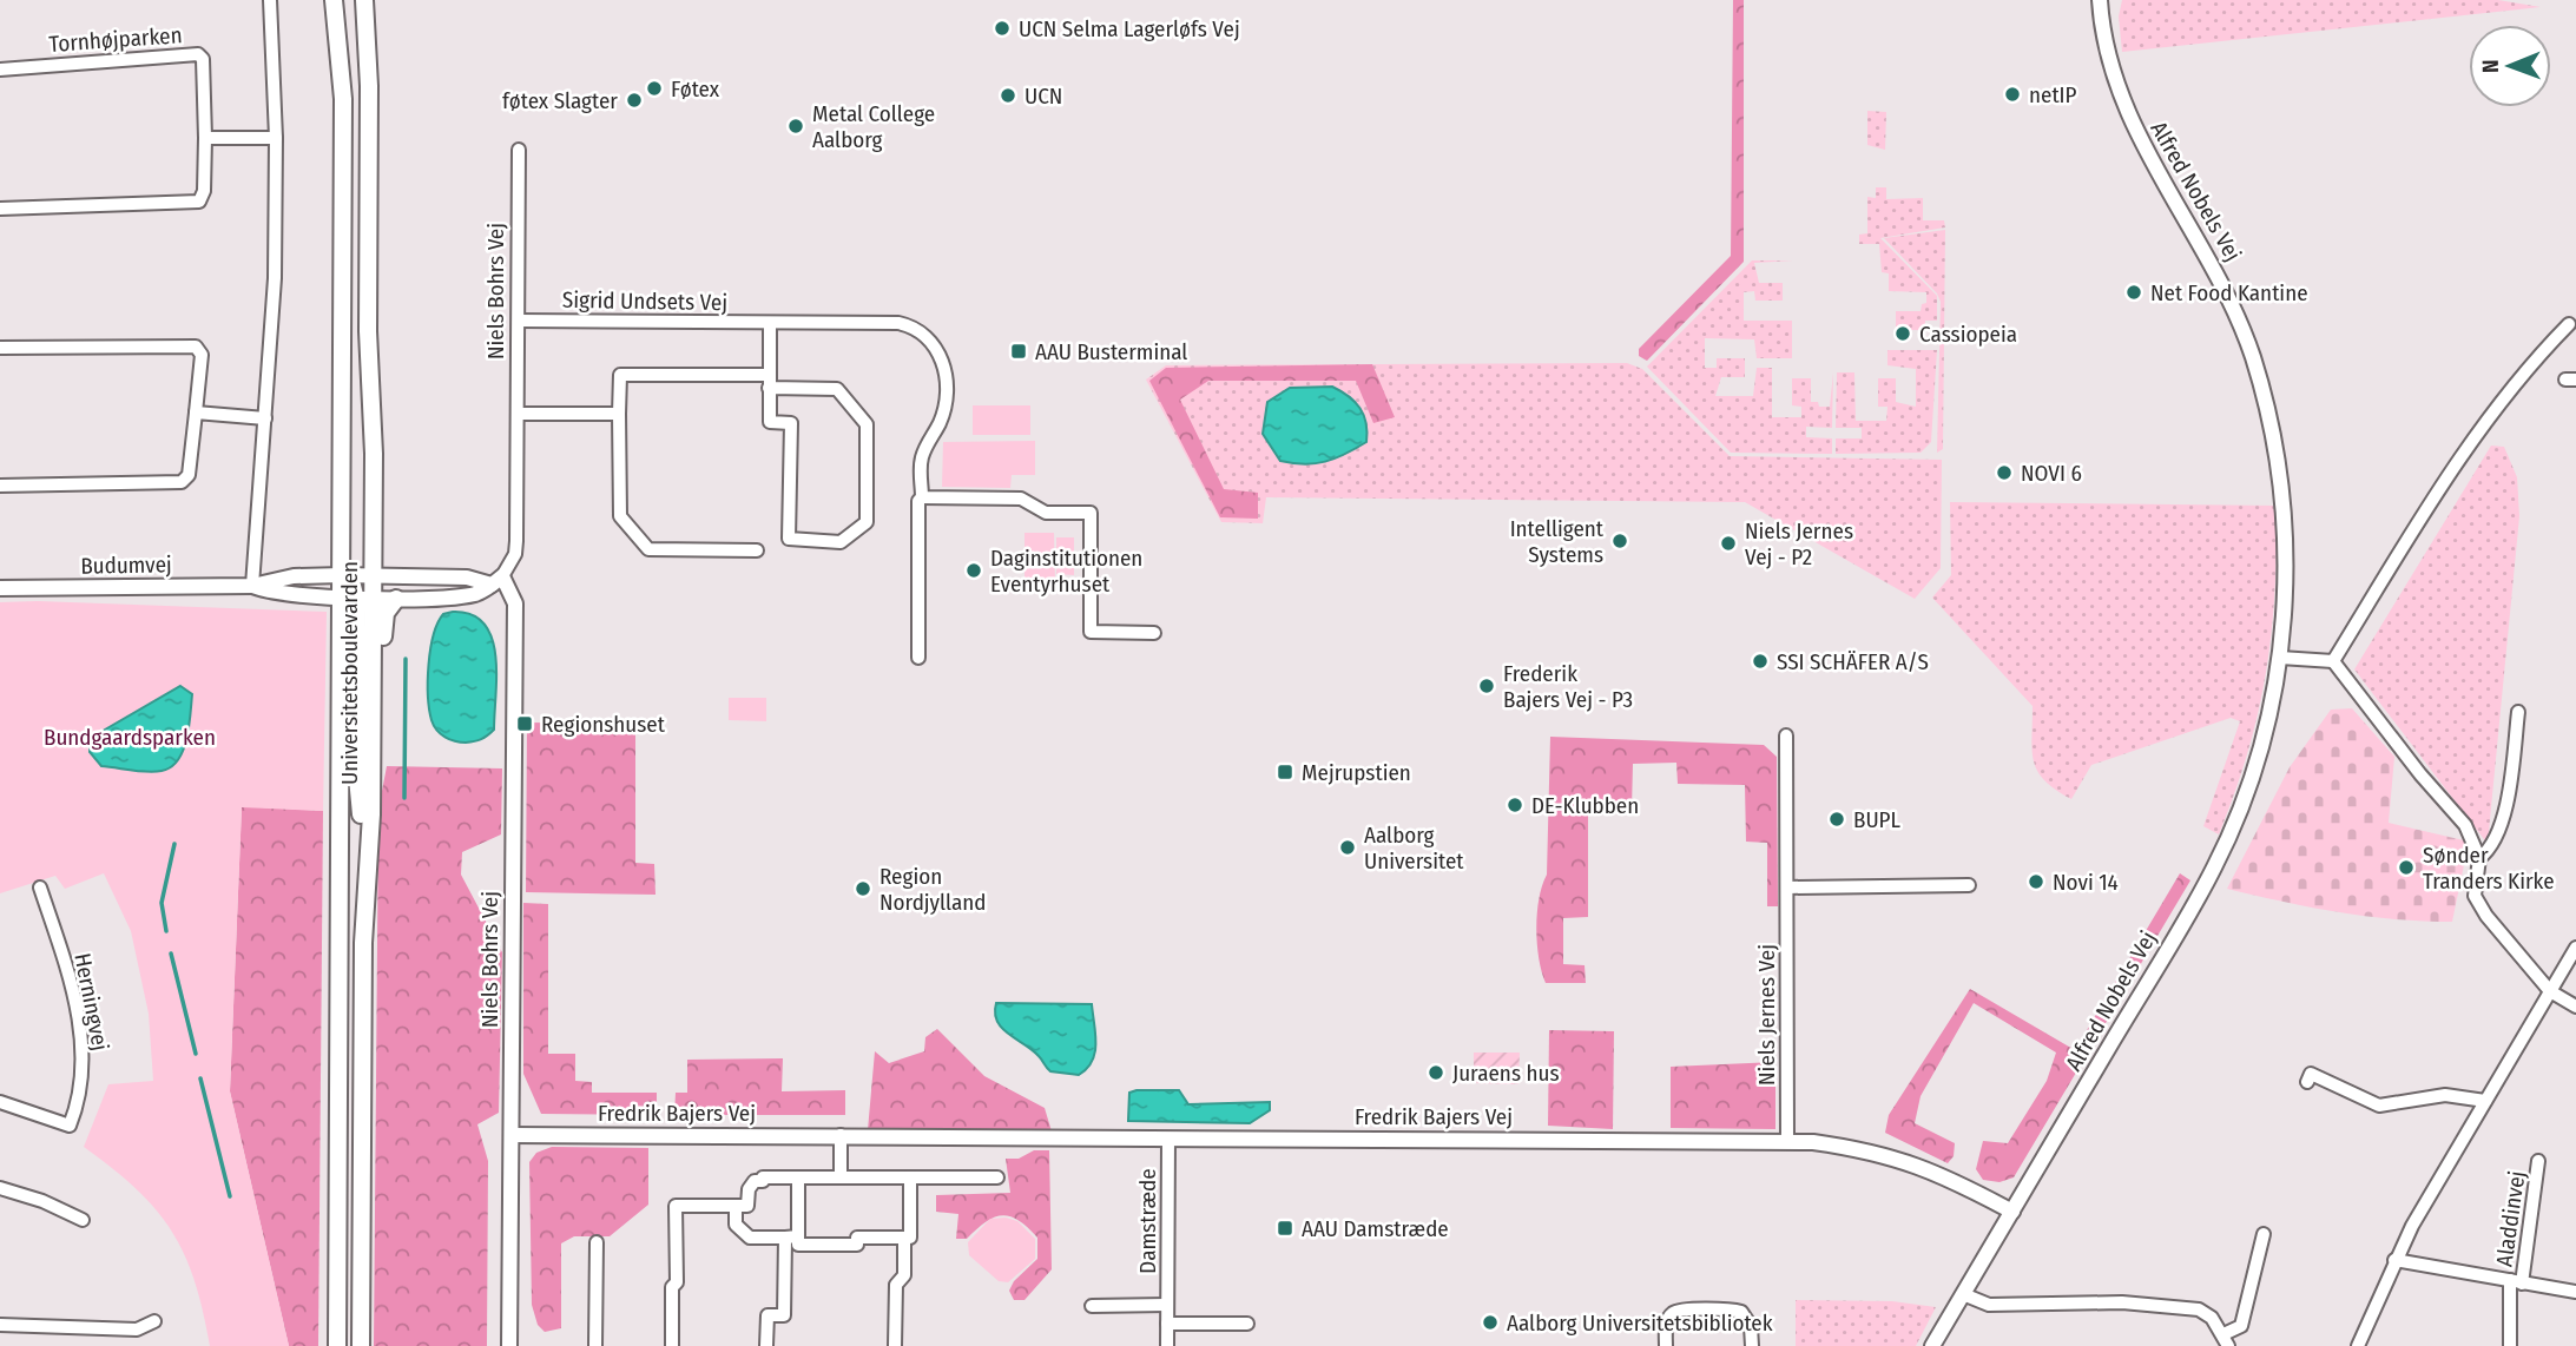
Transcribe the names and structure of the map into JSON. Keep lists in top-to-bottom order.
{
  "streets": {
    "main road": ["Universitetsboulevarden"],
    "street": [
      "Tornhøjparken",
      "Alfred Nobels Vej",
      "Niels Bohrs Vej",
      "Sigrid Undsets Vej",
      "Budumvej",
      "Herningvej",
      "Niels Jernes Vej",
      "Fredrik Bajers Vej",
      "Aladdinvej",
      "Damstræde"
    ]
  },
  "crossings": [
    ["Alfred Nobels Vej", "Fredrik Bajers Vej"],
    ["Niels Bohrs Vej", "Sigrid Undsets Vej"],
    ["Niels Bohrs Vej", "Fredrik Bajers Vej"],
    ["Budumvej", "Universitetsboulevarden"],
    ["Niels Jernes Vej", "Fredrik Bajers Vej"],
    ["Fredrik Bajers Vej", "Damstræde"]
  ],
  "parks": ["Bundgaardsparken"],
  "places": {
    "other": [
      "UCN Selma Lagerløfs Vej",
      "Føtex",
      "netIP",
      "UCN",
      "føtex Slagter",
      "Metal College Aalborg",
      "Net Food Kantine",
      "Cassiopeia",
      "NOVI 6",
      "Intelligent Systems",
      "Niels Jernes Vej - P2",
      "Daginstitutionen Eventyrhuset",
      "SSI SCHÄFER A/S",
      "Frederik Bajers Vej - P3",
      "DE-Klubben",
      "BUPL",
      "Aalborg Universitet",
      "Sønder Tranders Kirke",
      "Novi 14",
      "Region Nordjylland",
      "Juraens hus",
      "Aalborg Universitetsbibliotek"
    ],
    "transit": [
      "AAU Busterminal",
      "Regionshuset",
      "Mejrupstien",
      "AAU Damstræde"
    ]
  },
  "north": "left"
}
